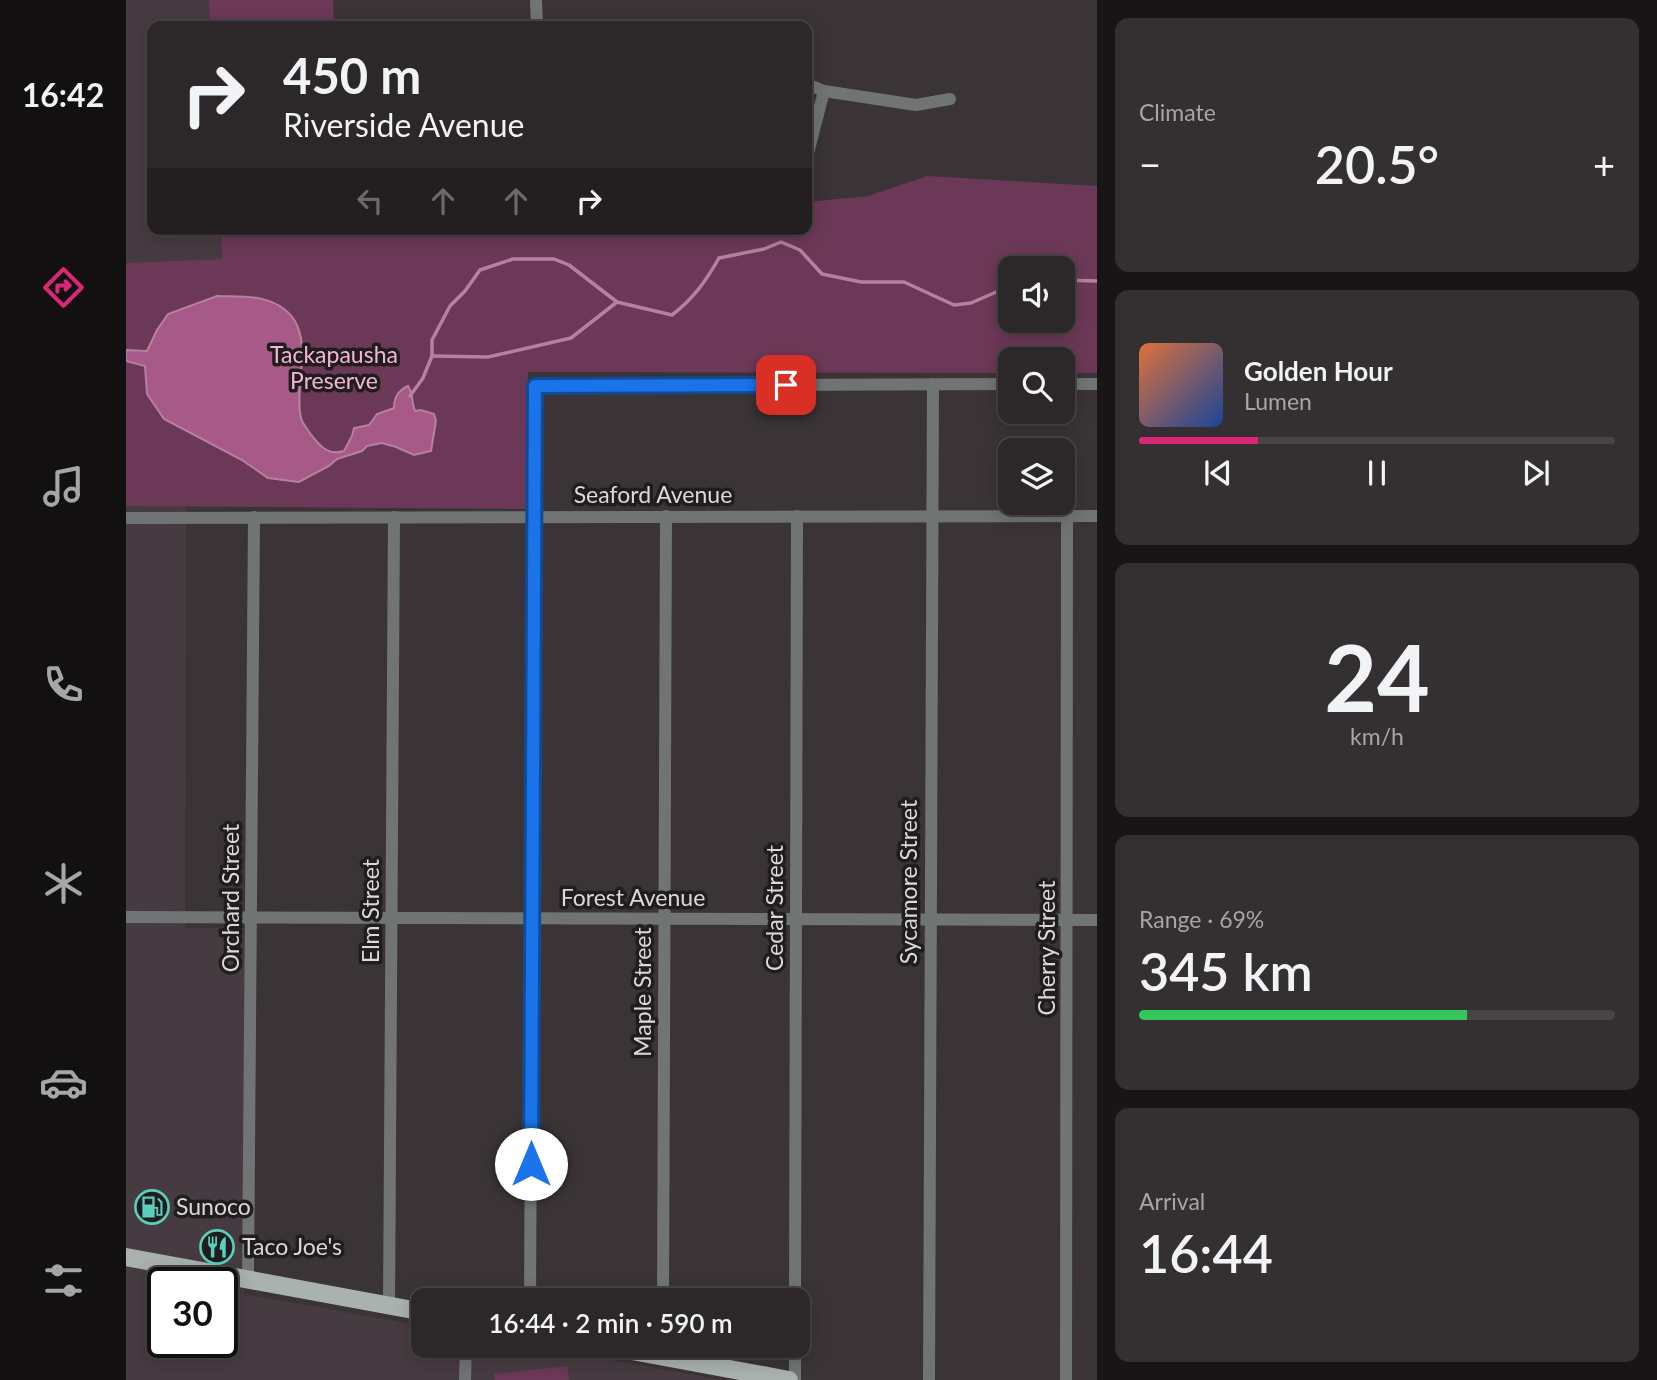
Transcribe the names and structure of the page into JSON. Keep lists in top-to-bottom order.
{
  "streets": {
    "street": [
      "Seaford Avenue",
      "Sycamore Street",
      "Orchard Street",
      "Forest Avenue",
      "Cedar Street",
      "Elm Street",
      "Cherry Street",
      "Maple Street"
    ]
  },
  "crossings": [
    ["Seaford Avenue", "Sycamore Street"],
    ["Seaford Avenue", "Orchard Street"],
    ["Seaford Avenue", "Cedar Street"],
    ["Seaford Avenue", "Elm Street"],
    ["Seaford Avenue", "Cherry Street"],
    ["Seaford Avenue", "Maple Street"],
    ["Sycamore Street", "Forest Avenue"],
    ["Orchard Street", "Forest Avenue"],
    ["Forest Avenue", "Cedar Street"],
    ["Forest Avenue", "Elm Street"],
    ["Forest Avenue", "Cherry Street"],
    ["Forest Avenue", "Maple Street"]
  ],
  "parks": ["Tackapausha Preserve"],
  "places": {
    "fuel station": ["Sunoco"],
    "restaurant": ["Taco Joe's"]
  },
  "page": {
    "tabs": "16:42",
    "tile": [
      "Climate",
      ["24", "km/h"],
      ["Range · 69%", "345 km"],
      ["Arrival", "16:44"]
    ],
    "turn": ["450 m", "Riverside Avenue"],
    "heat": ["−", "20.5°", "+"],
    "song": ["Golden Hour", "Lumen"],
    "limit": "30",
    "trip": "16:44 · 2 min · 590 m"
  }
}
